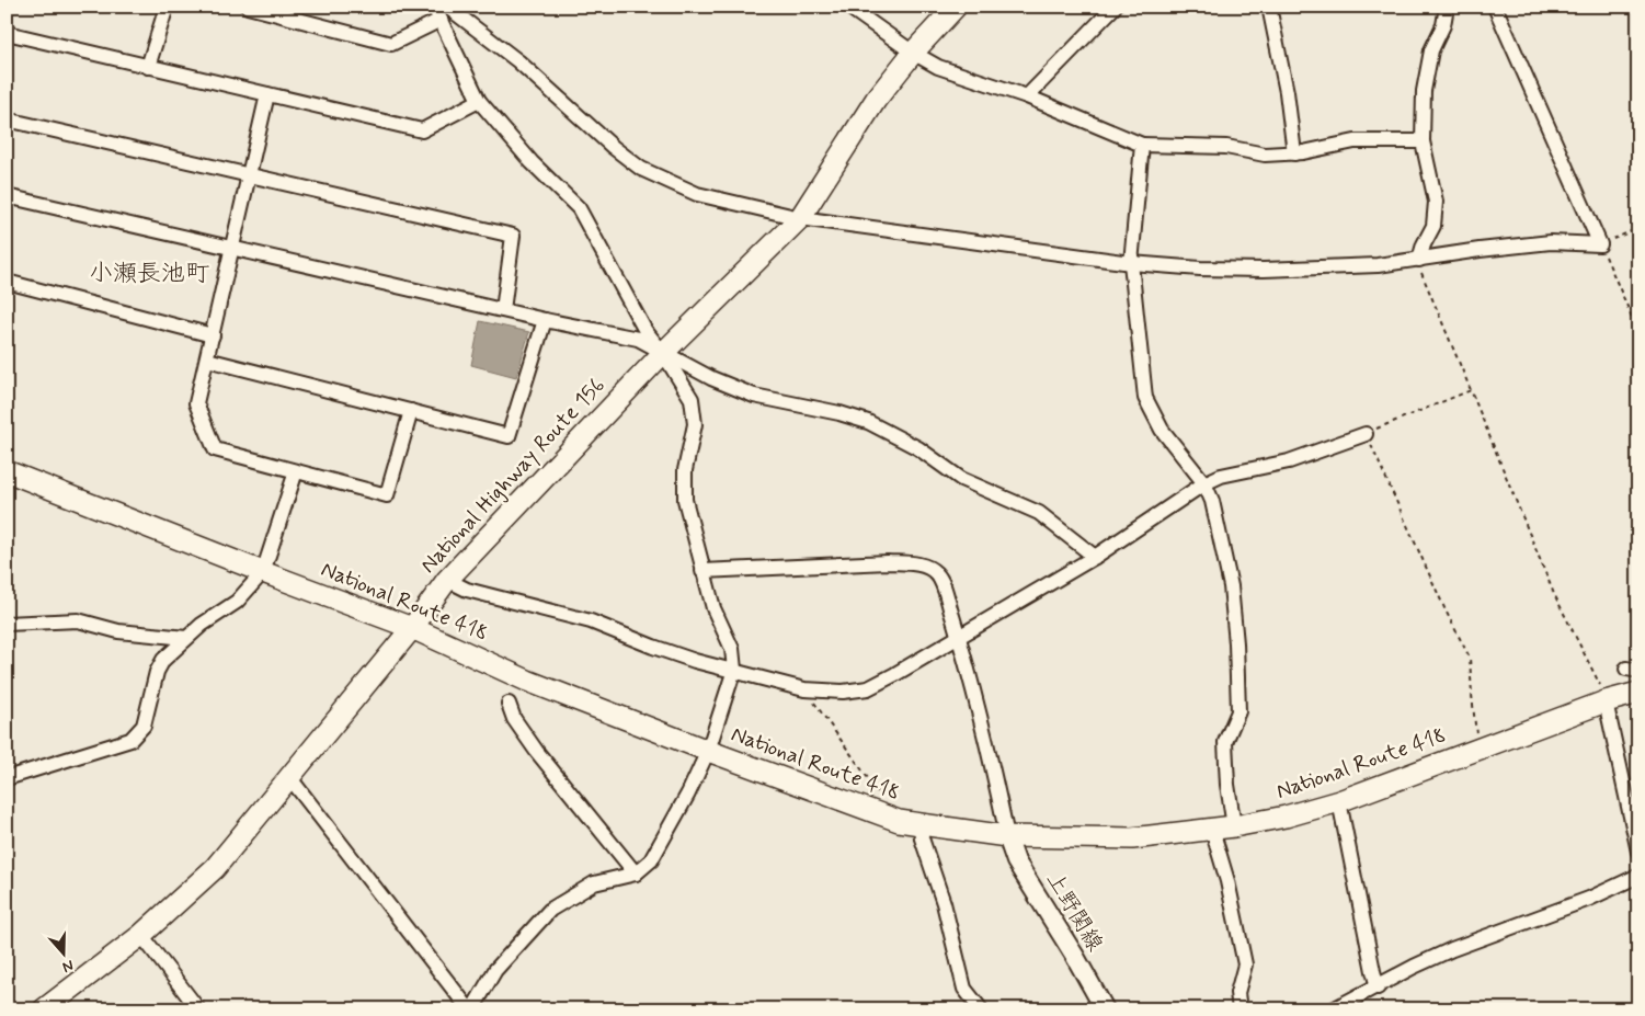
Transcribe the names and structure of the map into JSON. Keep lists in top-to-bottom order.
{
  "streets": {
    "highway": ["National Highway Route 156", "National Route 418"],
    "main road": ["上野関線"]
  },
  "crossings": [
    ["National Highway Route 156", "National Route 418"],
    ["National Route 418", "上野関線"]
  ],
  "districts": ["小瀬長池町"],
  "north": "bottom"
}
